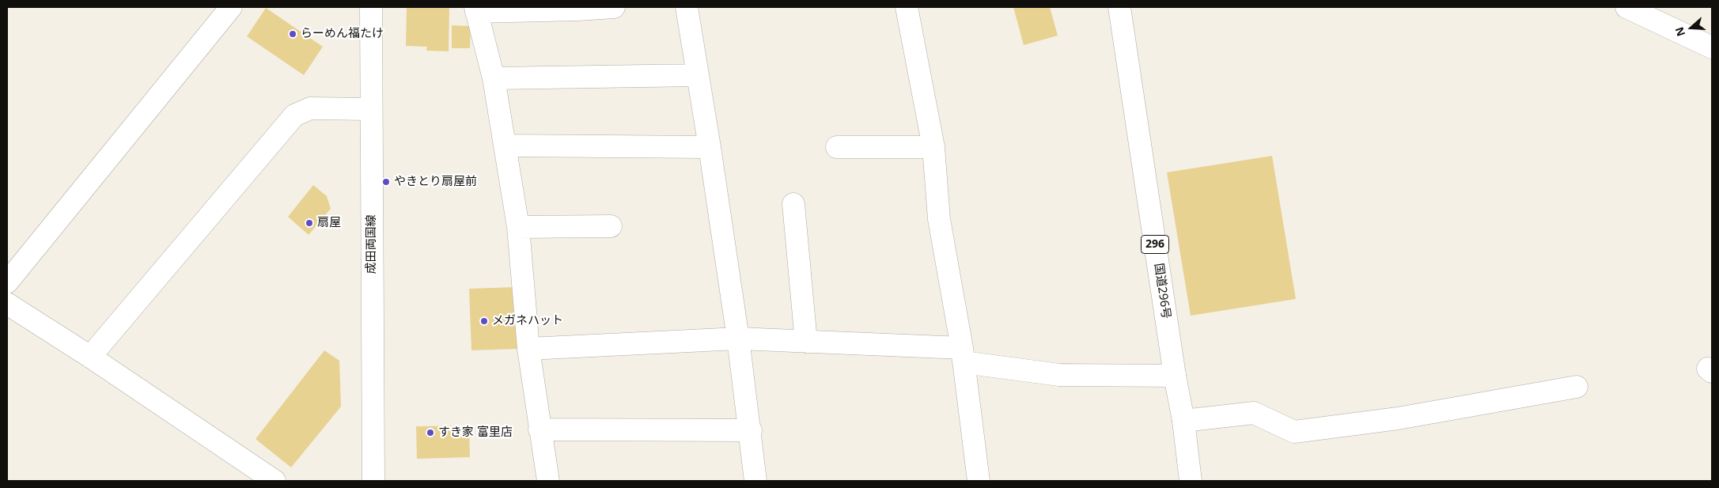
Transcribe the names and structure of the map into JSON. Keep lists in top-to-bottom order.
{
  "streets": {
    "main road": ["成田両国線", "296", "国道296号"]
  },
  "places": [
    "らーめん福たけ",
    "やきとり扇屋前",
    "扇屋",
    "メガネハット",
    "すき家 富里店"
  ],
  "north": "left"
}
